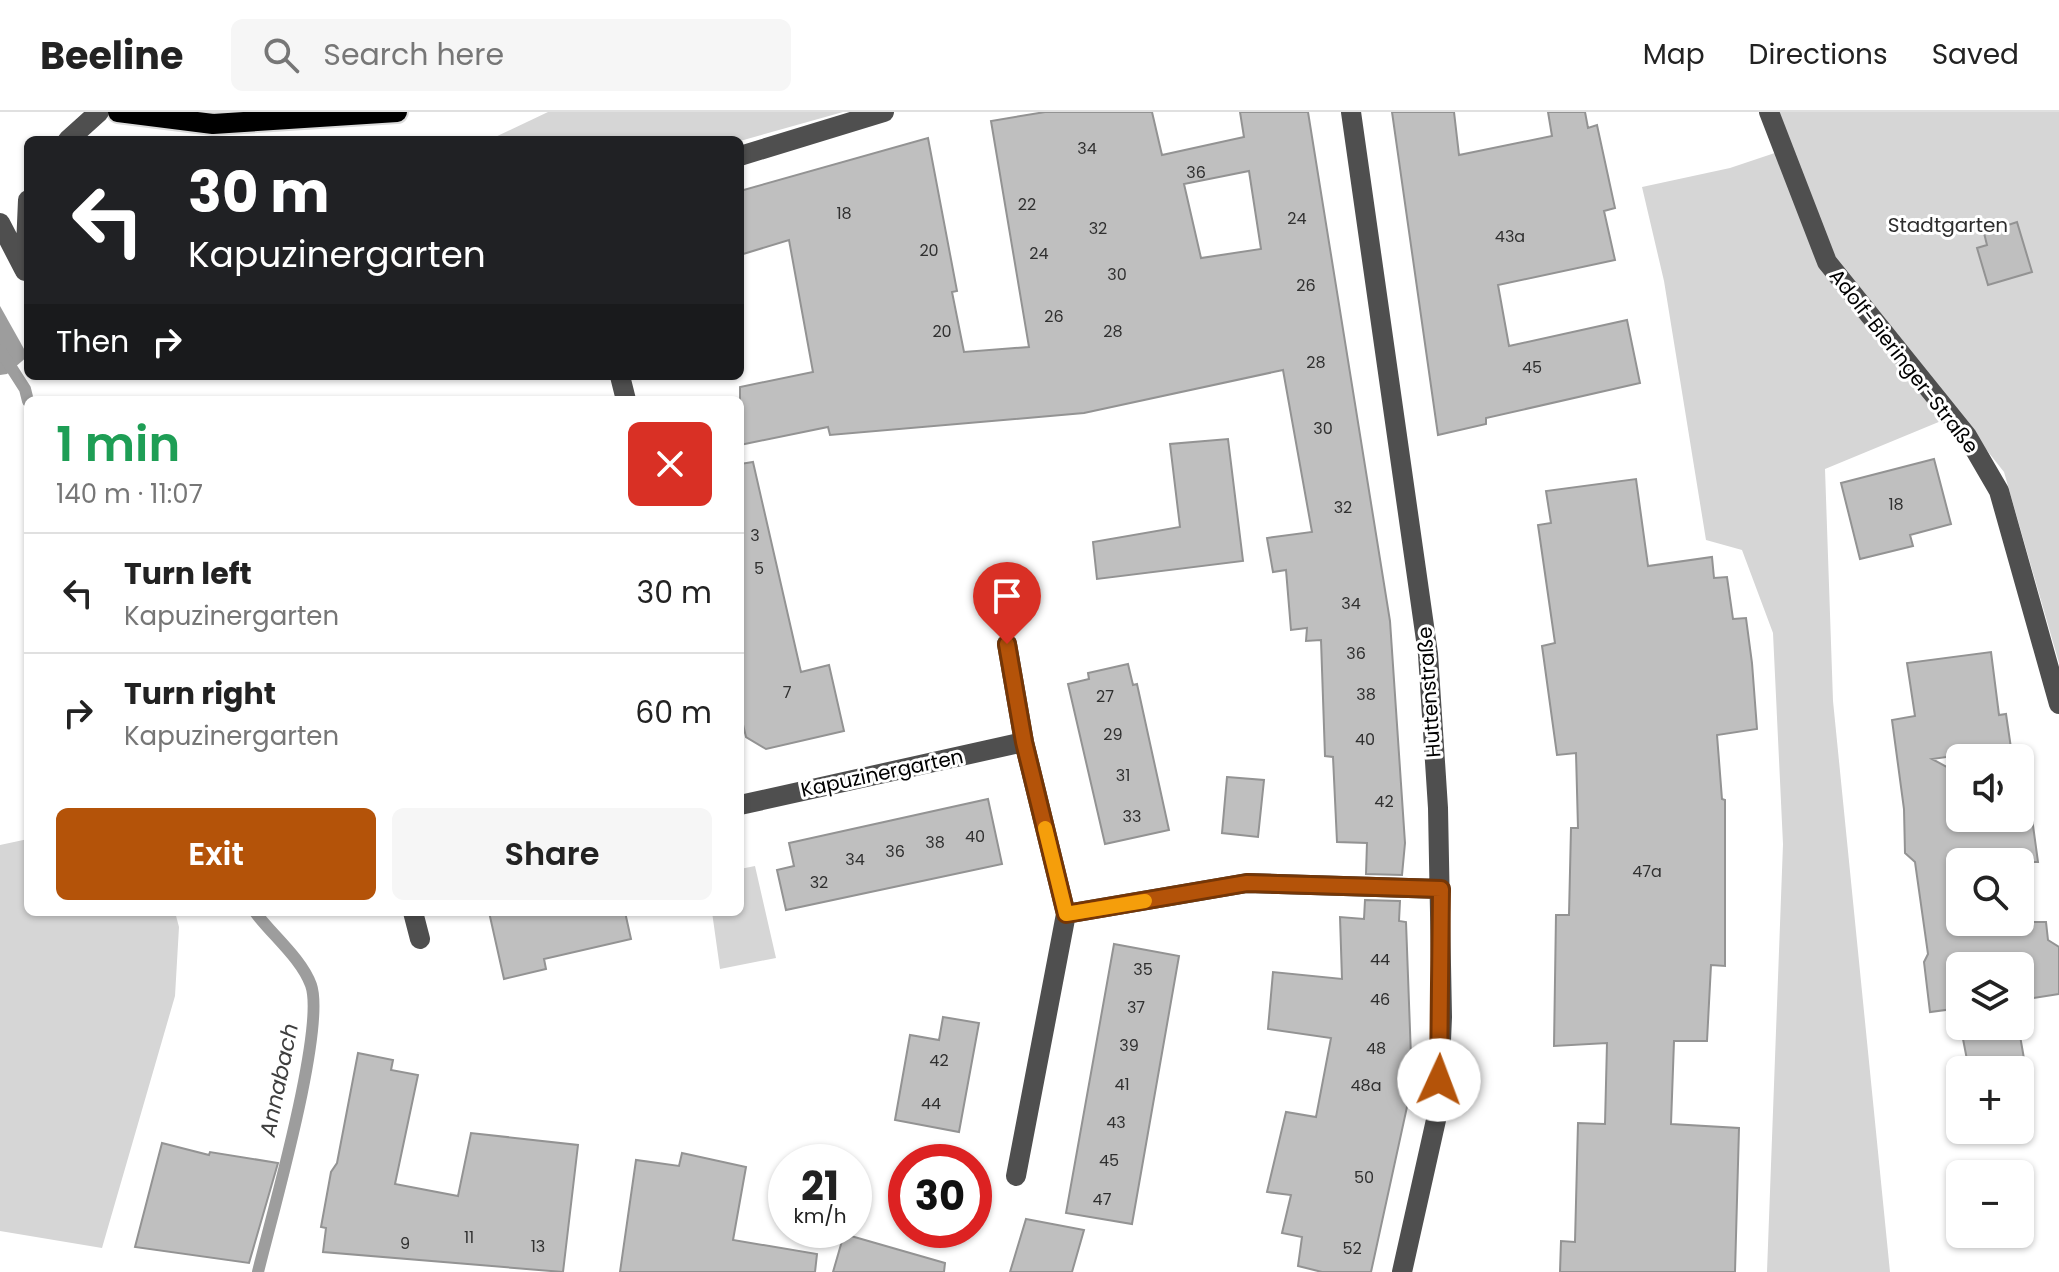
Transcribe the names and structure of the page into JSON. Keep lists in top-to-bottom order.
{
  "streets": {
    "street": ["Adolf-Bieringer-Straße", "Huttenstraße", "Kapuzinergarten"]
  },
  "water": ["Annabach"],
  "parks": ["Stadtgarten"],
  "house_numbers": [
    "34",
    "36",
    "22",
    "18",
    "24",
    "32",
    "43a",
    "20",
    "24",
    "30",
    "26",
    "26",
    "20",
    "28",
    "28",
    "45",
    "30",
    "18",
    "32",
    "3",
    "5",
    "34",
    "36",
    "7",
    "38",
    "27",
    "29",
    "40",
    "31",
    "42",
    "33",
    "40",
    "38",
    "36",
    "34",
    "47a",
    "32",
    "44",
    "35",
    "46",
    "37",
    "39",
    "48",
    "42",
    "41",
    "48a",
    "44",
    "43",
    "45",
    "50",
    "47",
    "11",
    "9",
    "13",
    "52"
  ],
  "page": {
    "header": "Beeline",
    "search": "Search here",
    "nav": ["Map", "Directions", "Saved"],
    "turn": ["30 m", "Kapuzinergarten"],
    "then": "Then",
    "heading": ["1 min", "140 m · 11:07"],
    "list": [
      {
        "name": "Turn left",
        "note": "Kapuzinergarten",
        "value": "30 m"
      },
      {
        "name": "Turn right",
        "note": "Kapuzinergarten",
        "value": "60 m"
      }
    ],
    "map_buttons": ["+", "−"],
    "buttons": ["Exit", "Share"],
    "speed": "21 km/h",
    "limit": "30"
  }
}
